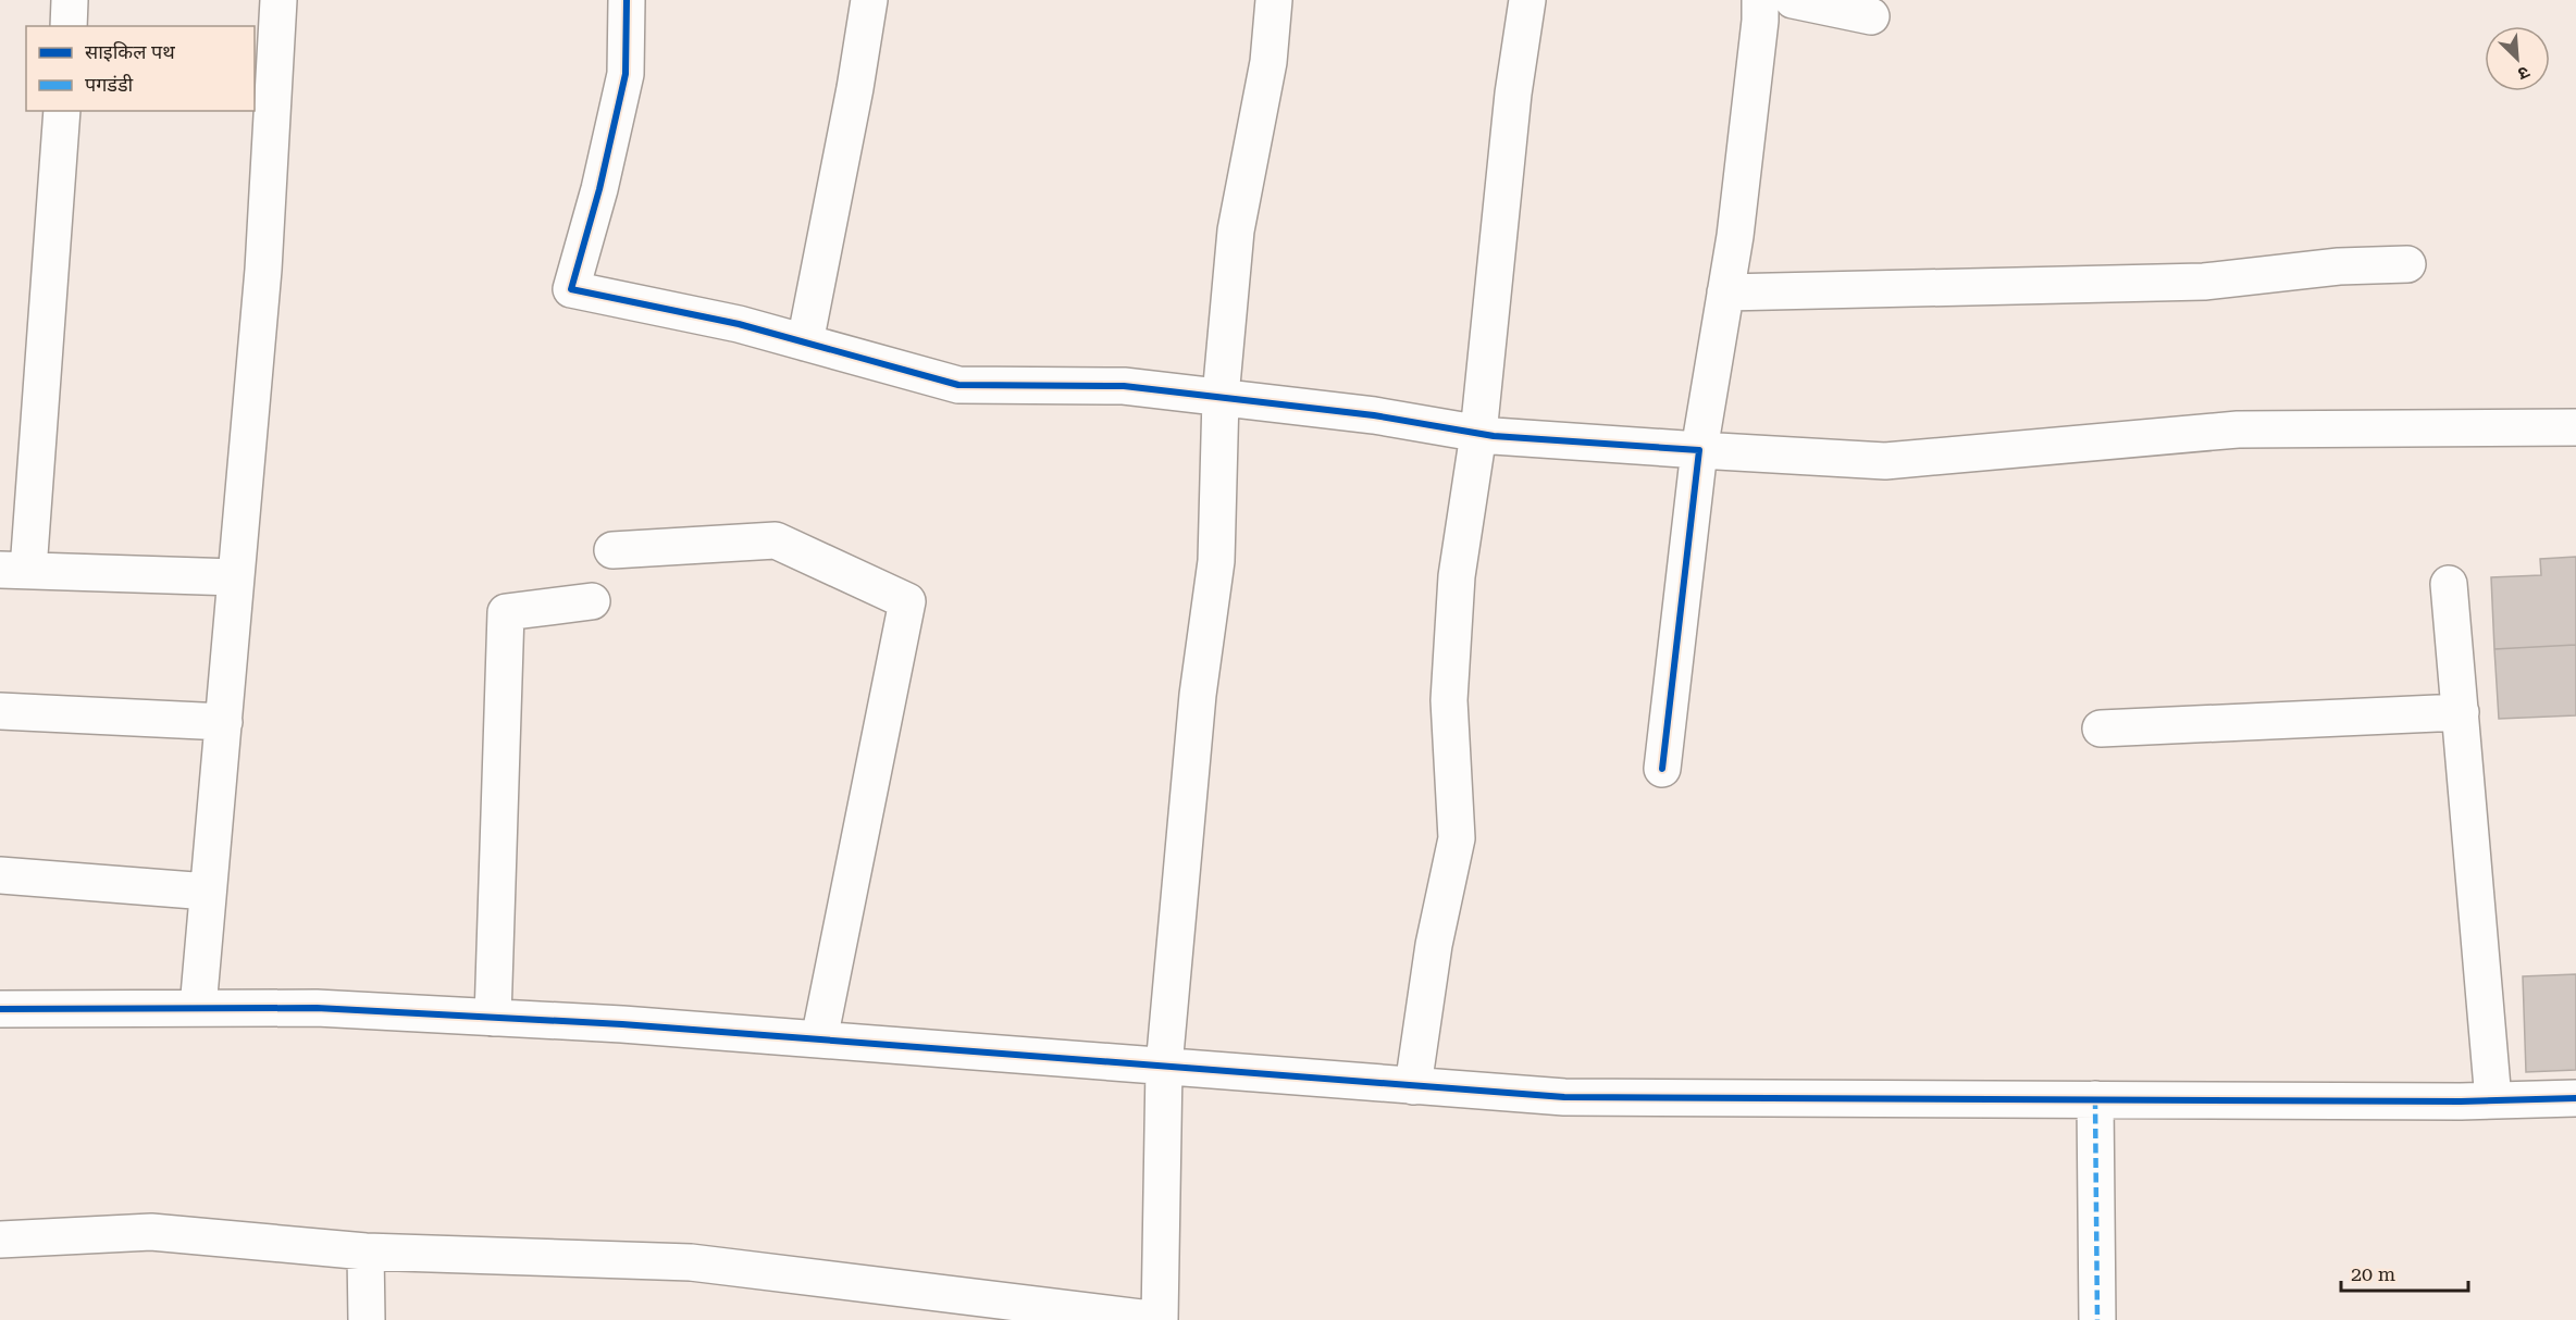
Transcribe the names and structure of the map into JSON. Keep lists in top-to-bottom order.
{
  "legend": ["साइकिल पथ", "पगडंडी"],
  "scale_bar": "20 m",
  "north": "bottom right"
}
